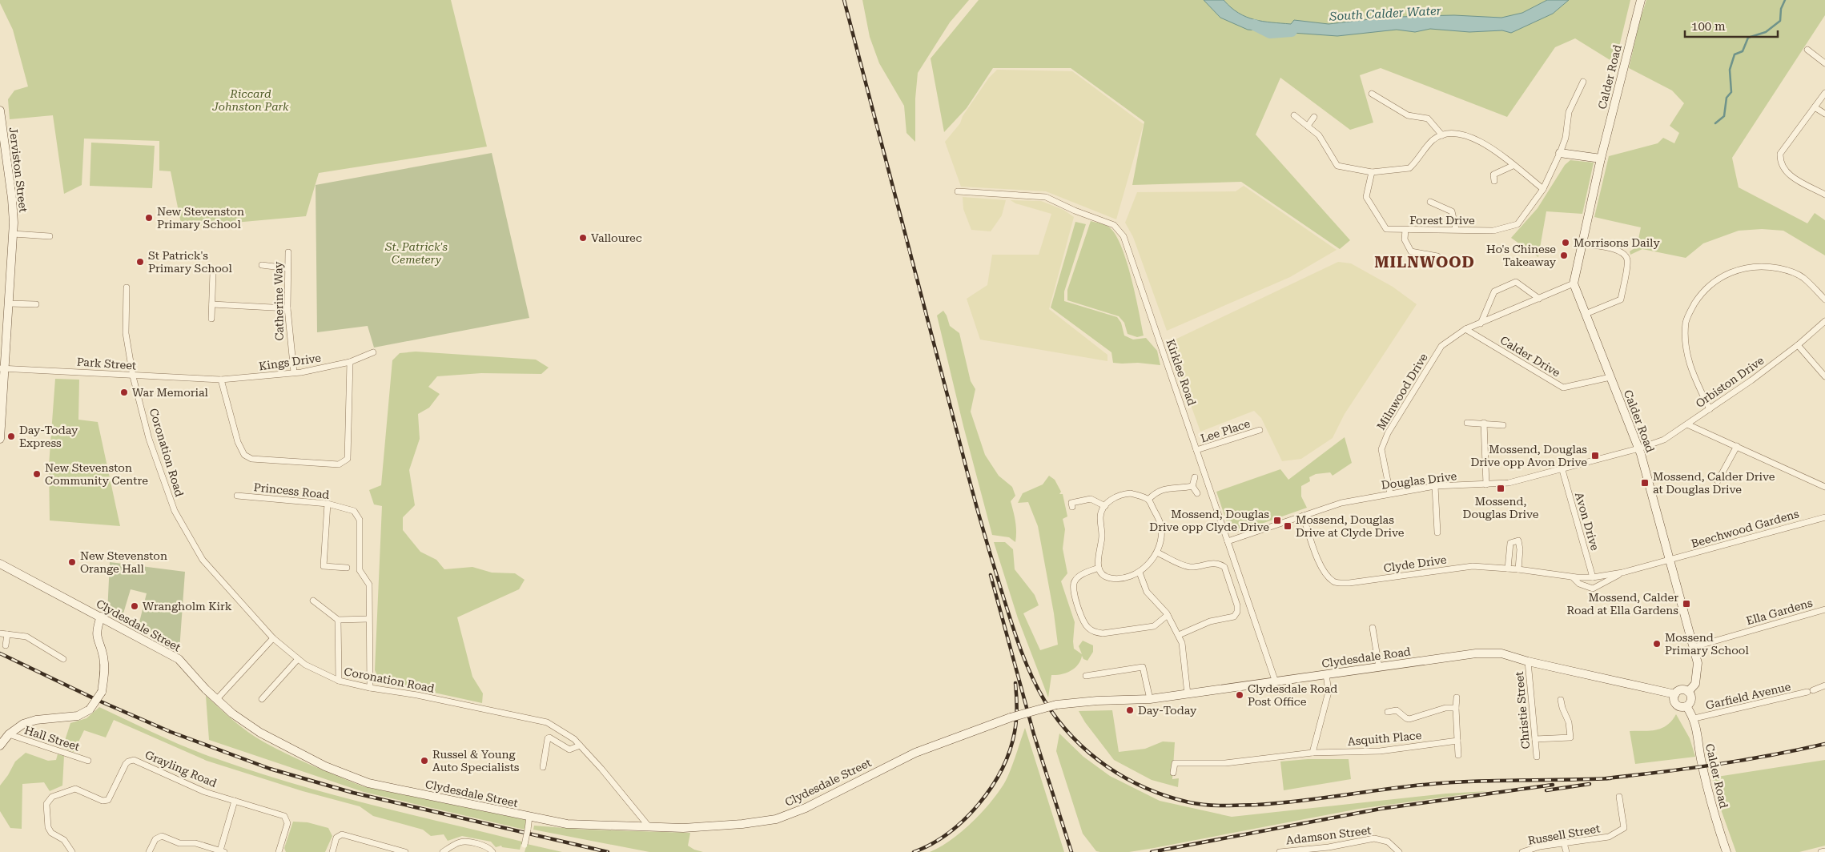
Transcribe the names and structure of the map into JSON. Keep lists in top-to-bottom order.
{
  "streets": {
    "main road": [
      "Calder Road",
      "Jerviston Street",
      "Clydesdale Street",
      "Clydesdale Road"
    ],
    "street": [
      "Forest Drive",
      "Catherine Way",
      "Calder Drive",
      "Kings Drive",
      "Park Street",
      "Kirklee Road",
      "Orbiston Drive",
      "Milnwood Drive",
      "Lee Place",
      "Coronation Road",
      "Douglas Drive",
      "Princess Road",
      "Avon Drive",
      "Beechwood Gardens",
      "Clyde Drive",
      "Ella Gardens",
      "Garfield Avenue",
      "Christie Street",
      "Hall Street",
      "Asquith Place",
      "Grayling Road",
      "Russell Street",
      "Adamson Street"
    ]
  },
  "crossings": [
    ["Calder Road", "Calder Drive"],
    ["Calder Road", "Orbiston Drive"],
    ["Calder Road", "Milnwood Drive"],
    ["Calder Road", "Douglas Drive"],
    ["Calder Road", "Beechwood Gardens"],
    ["Calder Road", "Clyde Drive"],
    ["Calder Road", "Ella Gardens"],
    ["Calder Road", "Clydesdale Road"],
    ["Calder Road", "Garfield Avenue"],
    ["Jerviston Street", "Park Street"],
    ["Catherine Way", "Kings Drive"],
    ["Calder Drive", "Milnwood Drive"],
    ["Kings Drive", "Park Street"],
    ["Park Street", "Coronation Road"],
    ["Kirklee Road", "Lee Place"],
    ["Kirklee Road", "Douglas Drive"],
    ["Kirklee Road", "Clydesdale Road"],
    ["Orbiston Drive", "Douglas Drive"],
    ["Milnwood Drive", "Douglas Drive"],
    ["Coronation Road", "Princess Road"],
    ["Coronation Road", "Clydesdale Street"],
    ["Douglas Drive", "Avon Drive"],
    ["Douglas Drive", "Clyde Drive"],
    ["Avon Drive", "Clyde Drive"],
    ["Beechwood Gardens", "Clyde Drive"],
    ["Clydesdale Street", "Clydesdale Road"],
    ["Clydesdale Road", "Christie Street"]
  ],
  "districts": ["MILNWOOD"],
  "water": ["South Calder Water"],
  "parks": ["Riccard Johnston Park", "St. Patrick's Cemetery"],
  "places": {
    "other": [
      "New Stevenston Primary School",
      "Vallourec",
      "Morrisons Daily",
      "Ho's Chinese Takeaway",
      "St Patrick's Primary School",
      "War Memorial",
      "Day-Today Express",
      "New Stevenston Community Centre",
      "New Stevenston Orange Hall",
      "Wrangholm Kirk",
      "Mossend Primary School",
      "Clydesdale Road Post Office",
      "Day-Today",
      "Russel & Young Auto Specialists"
    ],
    "transit": [
      "Mossend, Douglas Drive opp Avon Drive",
      "Mossend, Calder Drive at Douglas Drive",
      "Mossend, Douglas Drive",
      "Mossend, Douglas Drive opp Clyde Drive",
      "Mossend, Douglas Drive at Clyde Drive",
      "Mossend, Calder Road at Ella Gardens"
    ]
  },
  "scale_bar": "100 m"
}
